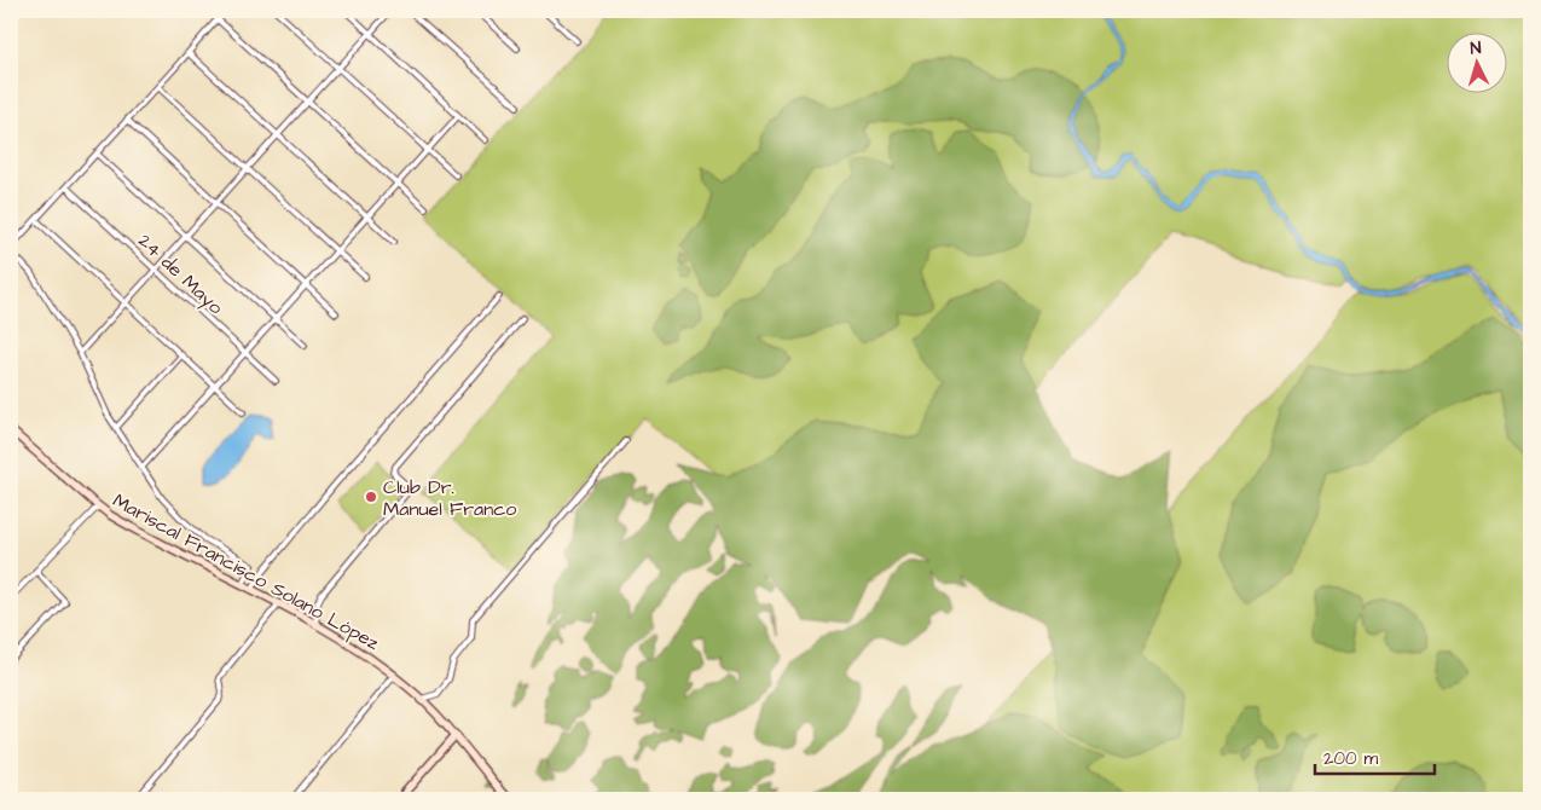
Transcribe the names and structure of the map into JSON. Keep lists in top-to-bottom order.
{
  "streets": {
    "street": ["24 de Mayo", "Mariscal Francisco Solano López"]
  },
  "places": ["Club Dr. Manuel Franco"],
  "scale_bar": "200 m",
  "north": "top"
}
